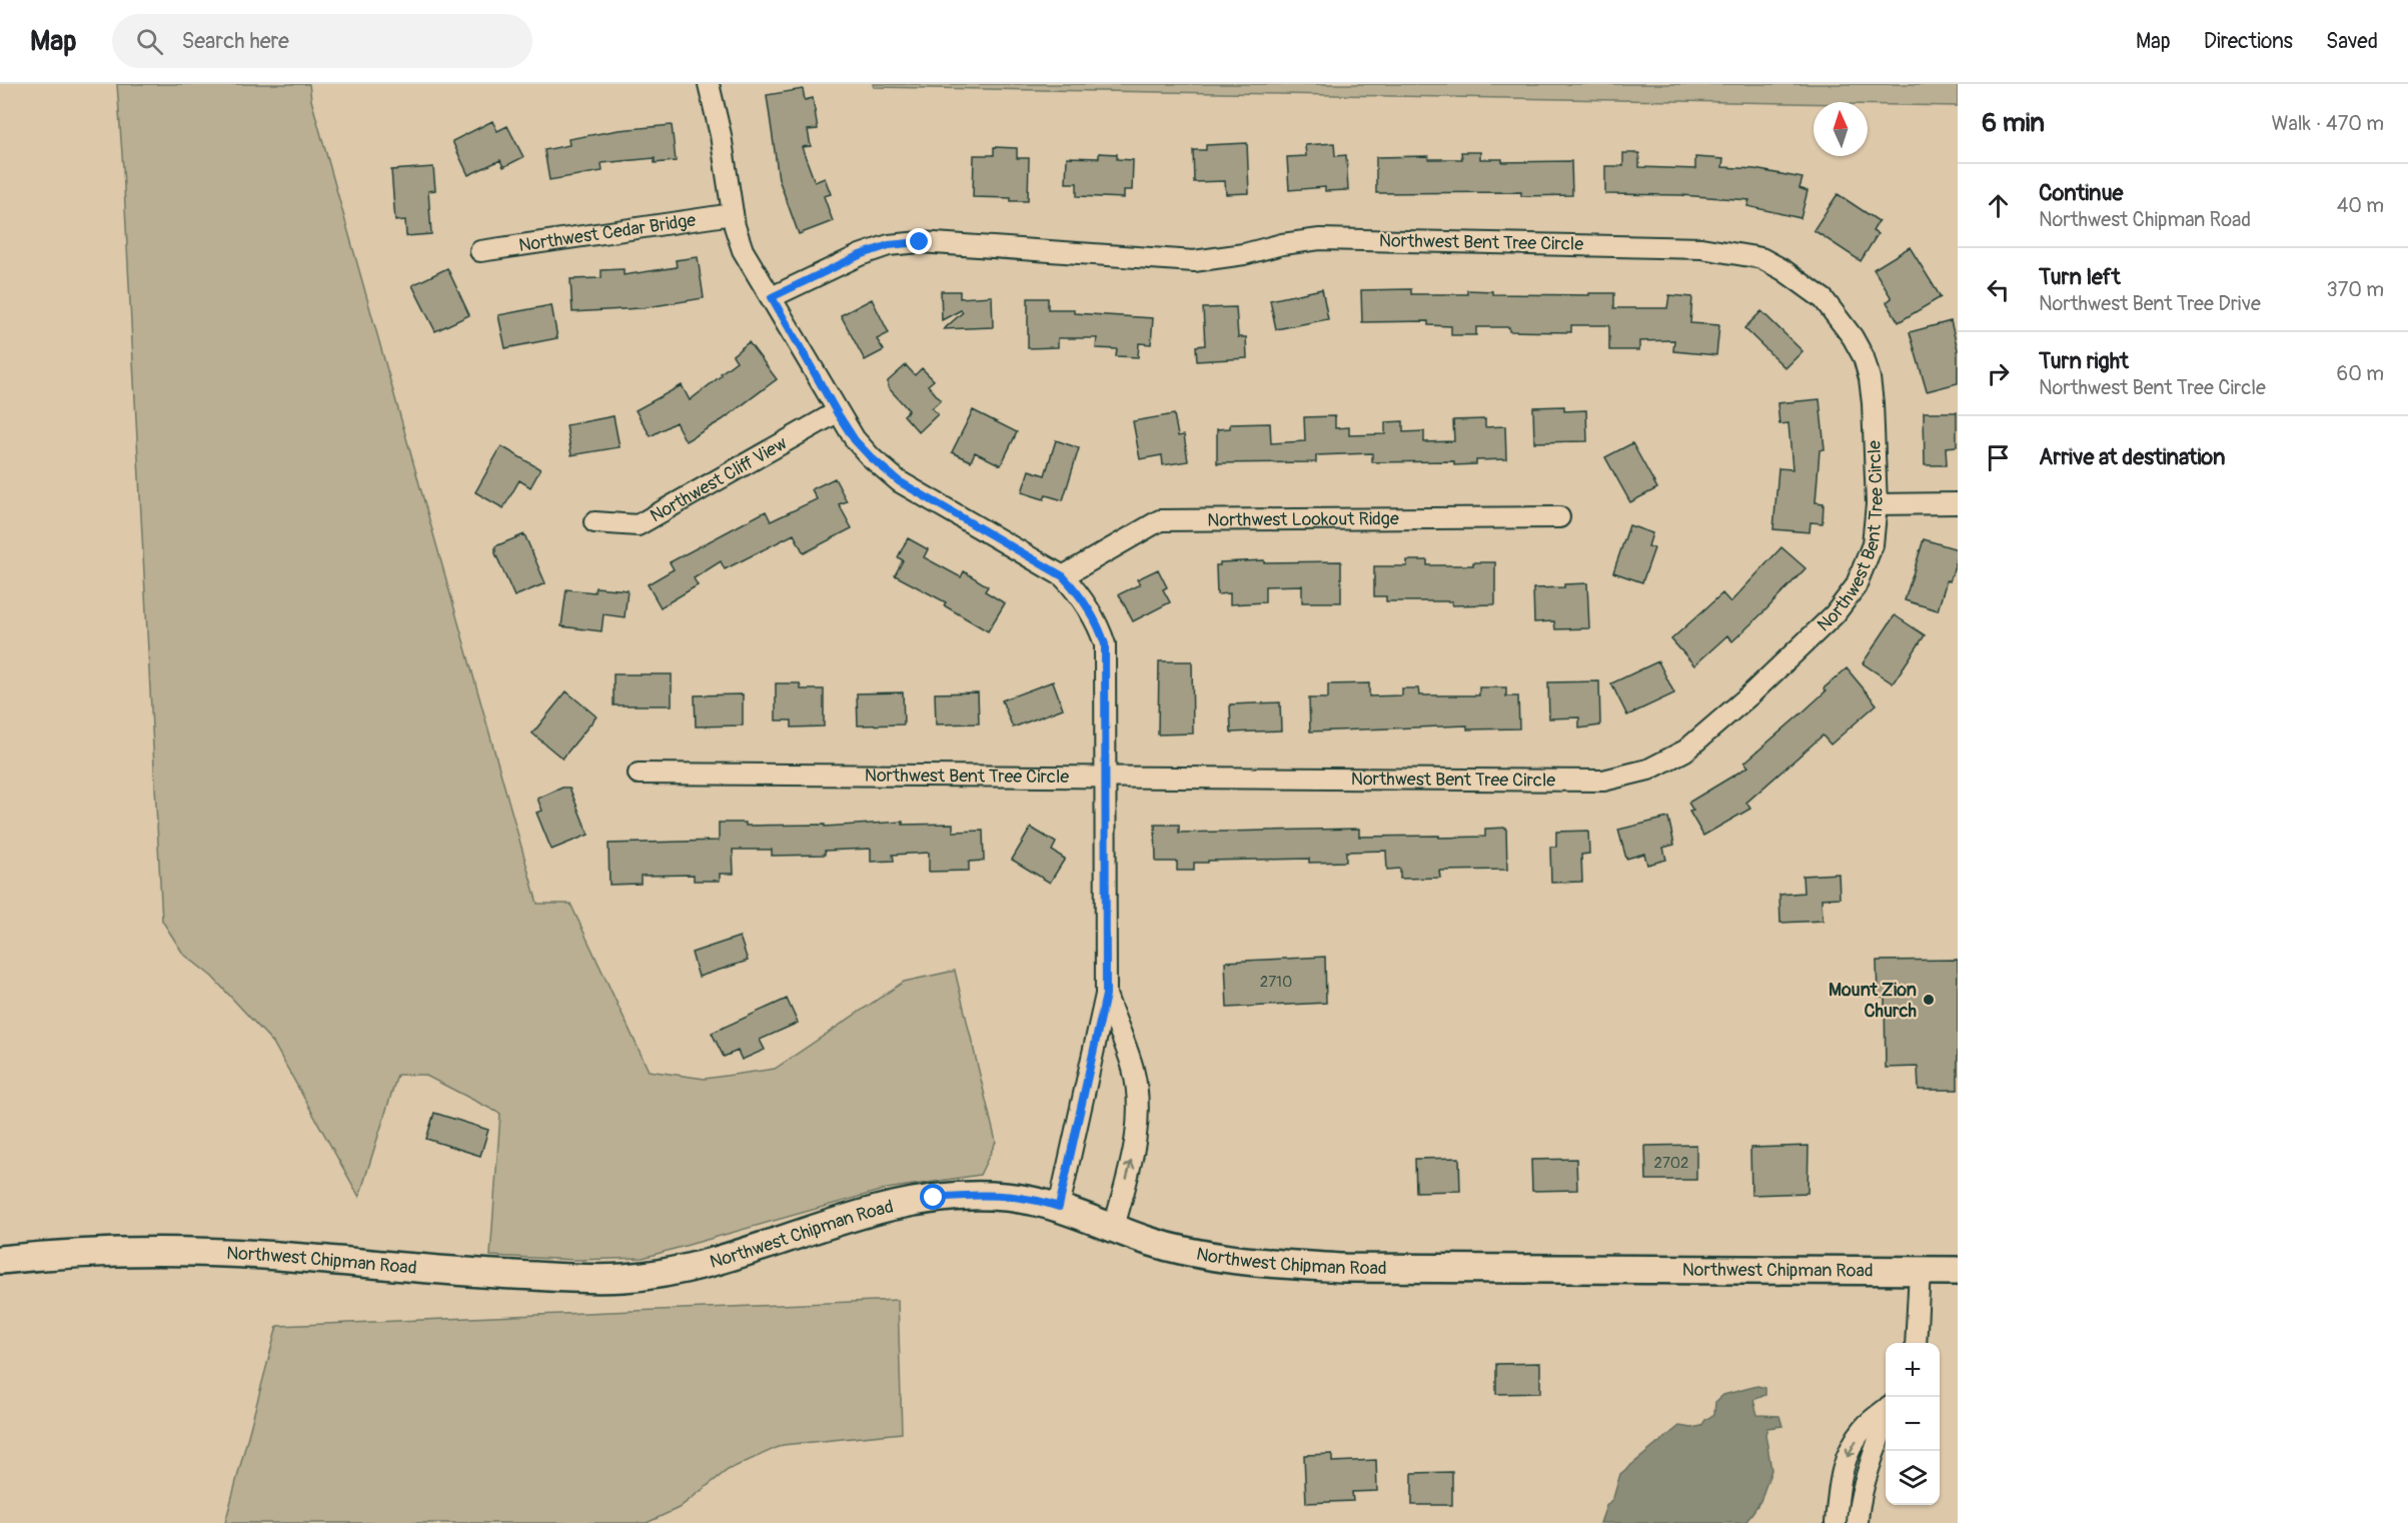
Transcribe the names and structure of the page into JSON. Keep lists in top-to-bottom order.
{
  "streets": {
    "main road": ["Northwest Chipman Road"],
    "street": [
      "Northwest Cedar Bridge",
      "Northwest Bent Tree Circle",
      "Northwest Cliff View",
      "Northwest Lookout Ridge"
    ]
  },
  "places": ["Mount Zion Church"],
  "house_numbers": ["2710", "2702"],
  "north": "top",
  "page": {
    "header": "Map",
    "search": "Search here",
    "nav": ["Map", "Directions", "Saved"],
    "heading": ["6 min", "Walk · 470 m"],
    "list": [
      ["Continue", "Northwest Chipman Road", "40 m"],
      ["Turn left", "Northwest Bent Tree Drive", "370 m"],
      ["Turn right", "Northwest Bent Tree Circle", "60 m"],
      "Arrive at destination"
    ],
    "map_buttons": ["+", "−"]
  }
}
